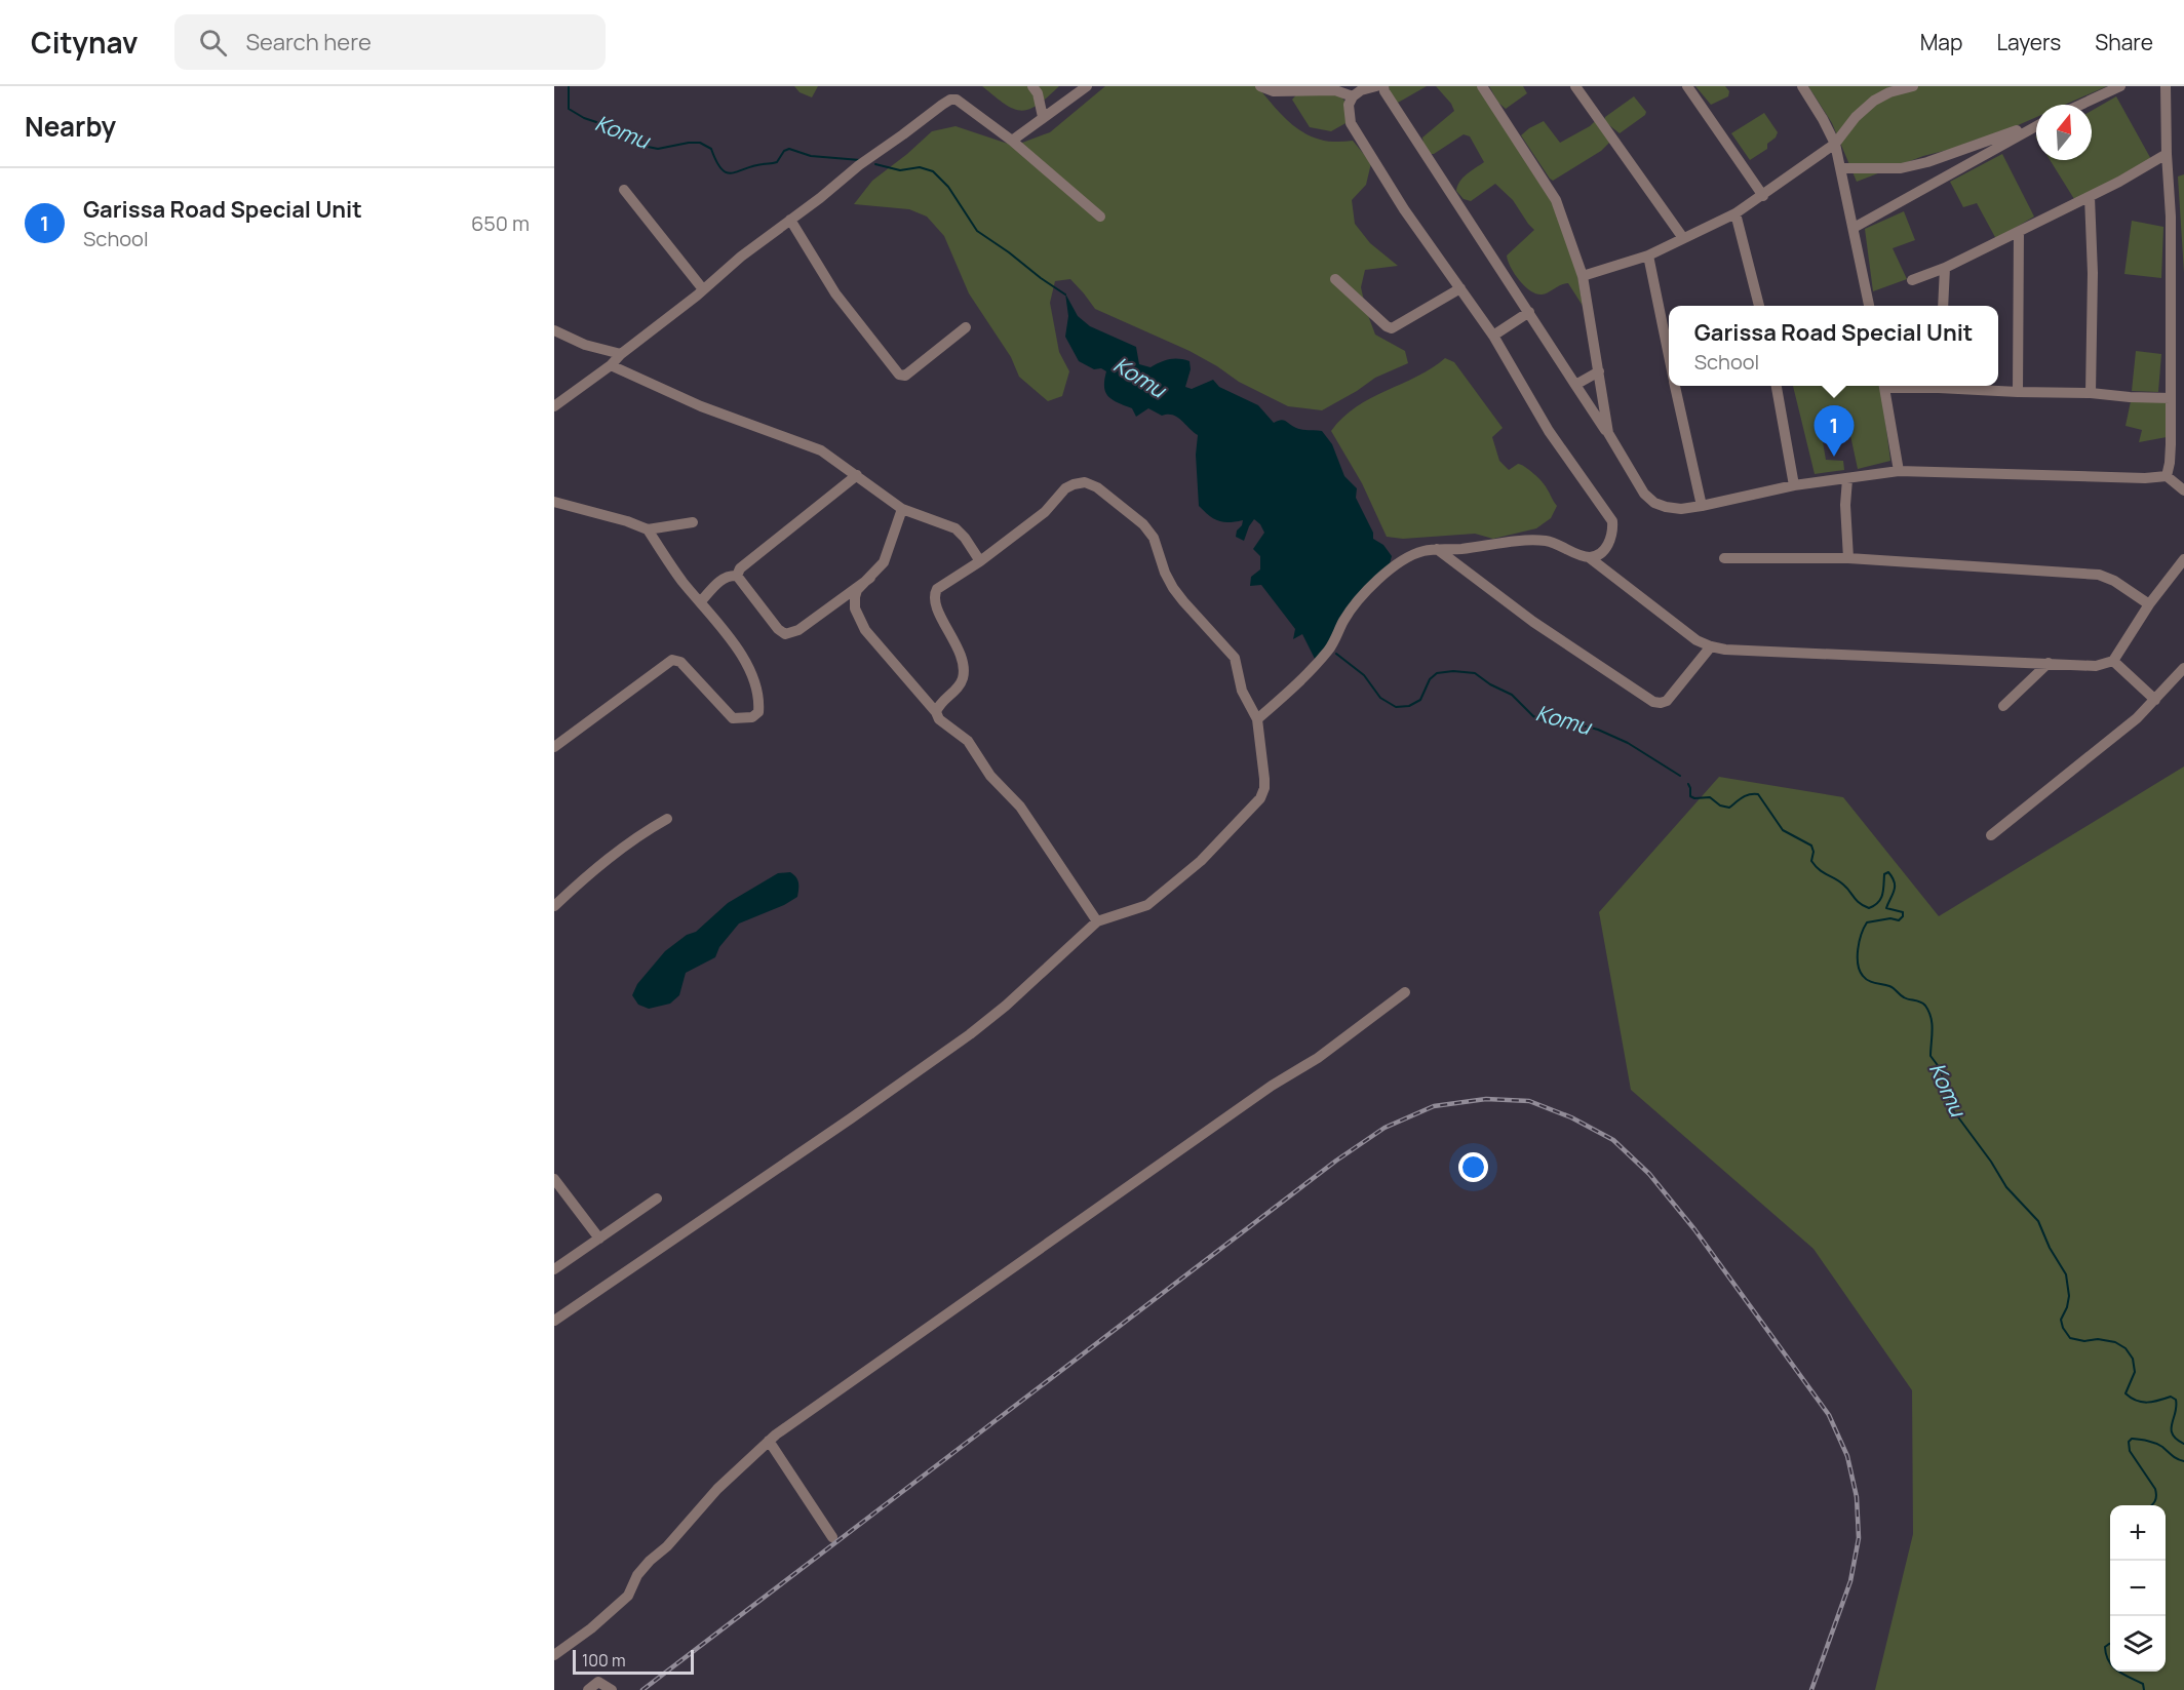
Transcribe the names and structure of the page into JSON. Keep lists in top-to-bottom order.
{
  "water": ["Komu"],
  "scale_bar": "100 m",
  "north": "top",
  "page": {
    "header": "Citynav",
    "search": "Search here",
    "nav": ["Map", "Layers", "Share"],
    "heading": "Nearby",
    "list": [
      {
        "mark": "1",
        "name": "Garissa Road Special Unit",
        "note": "School",
        "value": "650 m"
      }
    ],
    "popup": ["Garissa Road Special Unit", "School"],
    "pins": "1",
    "map_buttons": ["+", "−"],
    "scale": "100 m"
  }
}
